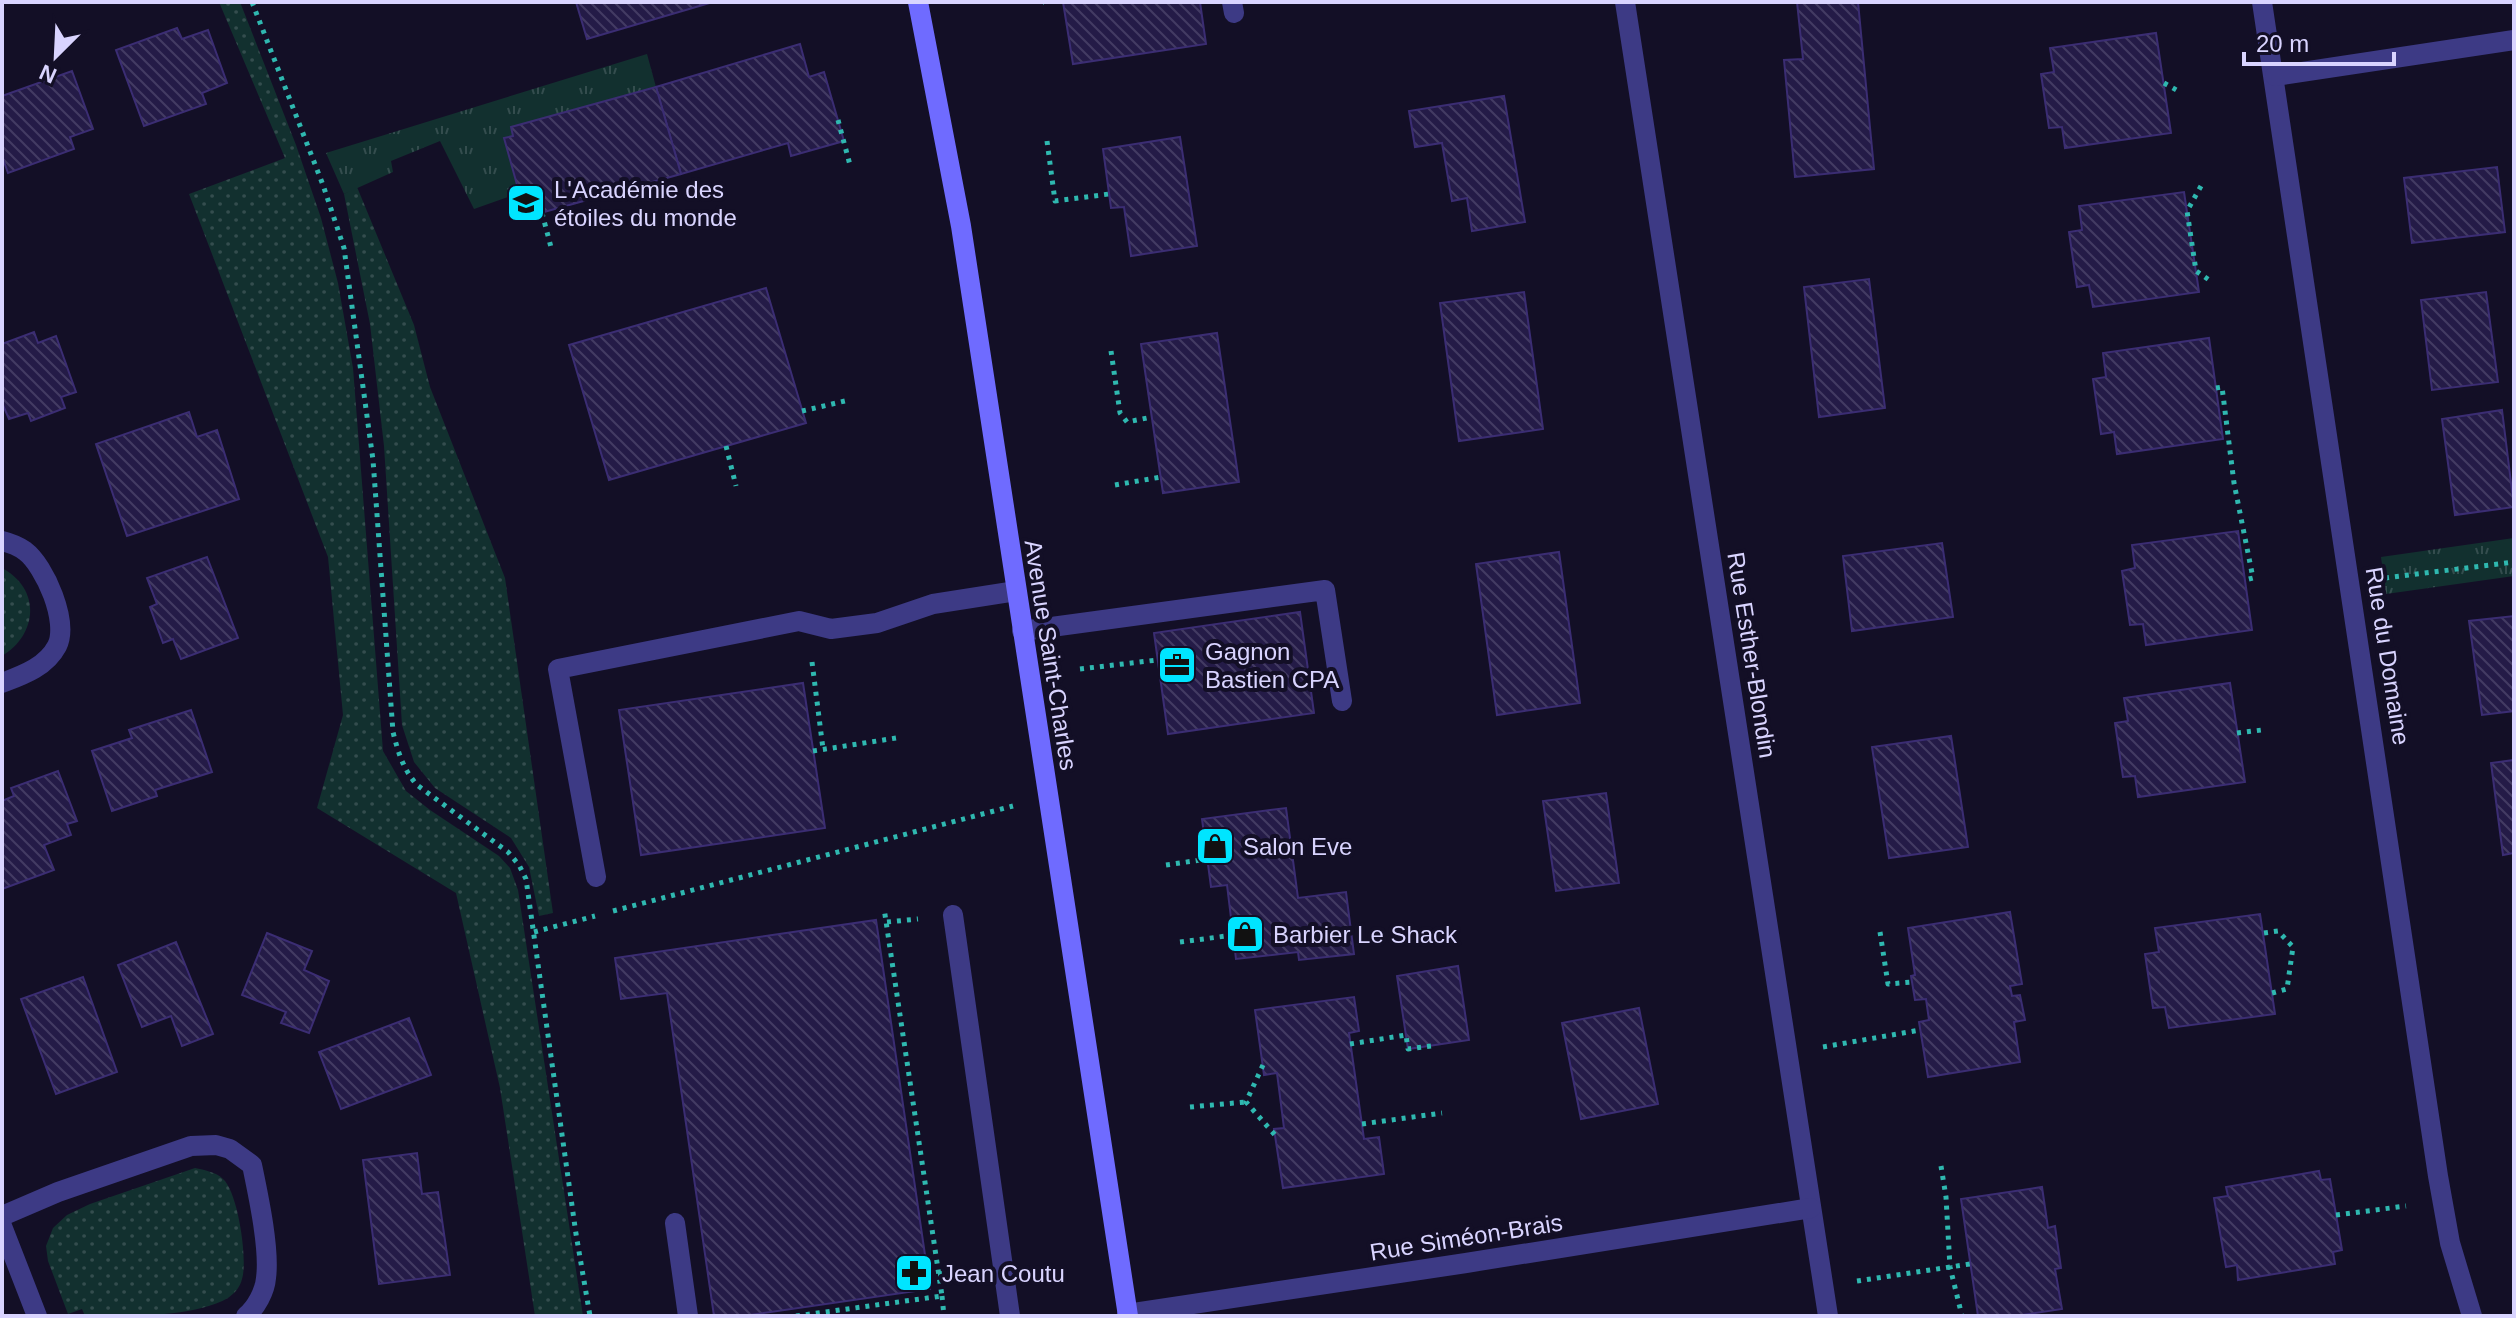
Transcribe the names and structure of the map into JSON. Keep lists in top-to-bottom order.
{
  "streets": {
    "street": [
      "Avenue Saint-Charles",
      "Rue Esther-Blondin",
      "Rue du Domaine",
      "Rue Siméon-Brais"
    ]
  },
  "crossings": [
    ["Avenue Saint-Charles", "Rue Siméon-Brais"],
    ["Rue Esther-Blondin", "Rue Siméon-Brais"]
  ],
  "places": {
    "school or university": ["L'Académie des étoiles du monde"],
    "office": ["Gagnon Bastien CPA"],
    "shop": ["Salon Eve", "Barbier Le Shack"],
    "pharmacy": ["Jean Coutu"]
  },
  "scale_bar": "20 m",
  "north": "bottom left"
}
